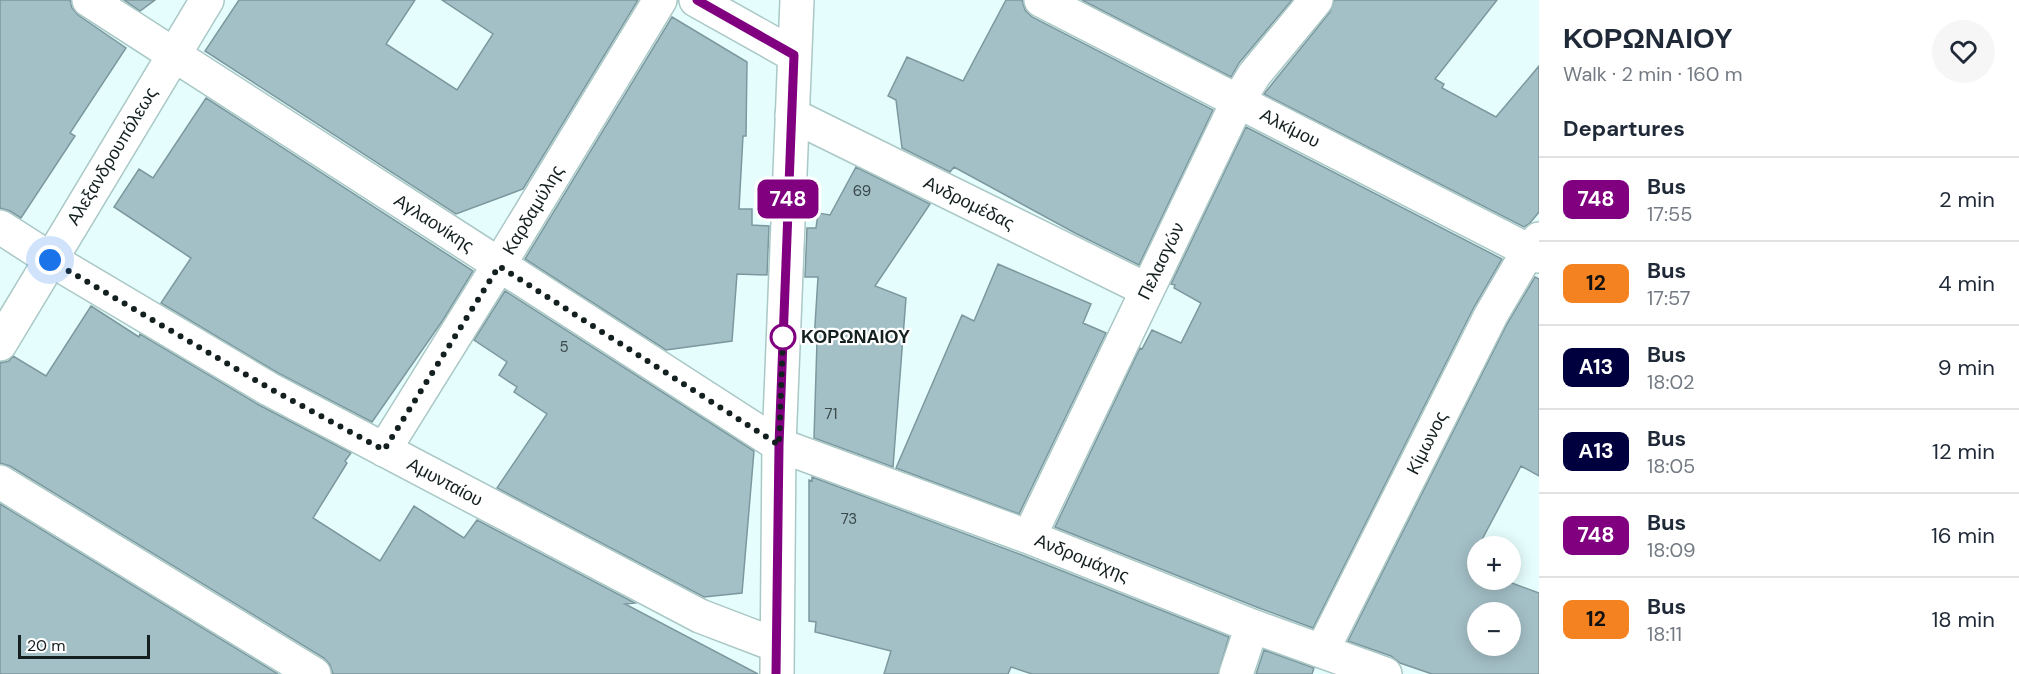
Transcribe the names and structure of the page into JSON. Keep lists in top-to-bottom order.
{
  "streets": {
    "street": [
      "Αλκίμου",
      "Αλεξανδρουπόλεως",
      "Ανδρομέδας",
      "Καρδαμύλης",
      "Αγλαονίκης",
      "Πελασγών",
      "Κίμωνος",
      "Αμυνταίου",
      "Ανδρομάχης"
    ]
  },
  "crossings": [
    ["Αλκίμου", "Πελασγών"],
    ["Αλκίμου", "Κίμωνος"],
    ["Αλεξανδρουπόλεως", "Αγλαονίκης"],
    ["Αλεξανδρουπόλεως", "Αμυνταίου"],
    ["Ανδρομέδας", "Πελασγών"],
    ["Καρδαμύλης", "Αγλαονίκης"],
    ["Καρδαμύλης", "Αμυνταίου"],
    ["Αγλαονίκης", "Ανδρομάχης"],
    ["Πελασγών", "Ανδρομάχης"],
    ["Κίμωνος", "Ανδρομάχης"]
  ],
  "places": ["ΚΟΡΩΝΑΙΟΥ"],
  "lines": ["bus line 748"],
  "house_numbers": [
    "69",
    "5",
    "71",
    "73"
  ],
  "scale_bar": "20 m",
  "page": {
    "on_map": "748",
    "heading": [
      ["ΚΟΡΩΝΑΙΟΥ", "Walk · 2 min · 160 m"],
      "Departures"
    ],
    "list": [
      {
        "mark": "748",
        "name": "Bus",
        "note": "17:55",
        "value": "2 min"
      },
      {
        "mark": "12",
        "name": "Bus",
        "note": "17:57",
        "value": "4 min"
      },
      {
        "mark": "A13",
        "name": "Bus",
        "note": "18:02",
        "value": "9 min"
      },
      {
        "mark": "Α13",
        "name": "Bus",
        "note": "18:05",
        "value": "12 min"
      },
      {
        "mark": "748",
        "name": "Bus",
        "note": "18:09",
        "value": "16 min"
      },
      {
        "mark": "12",
        "name": "Bus",
        "note": "18:11",
        "value": "18 min"
      }
    ],
    "map_buttons": ["+", "−"],
    "scale": "20 m"
  }
}
